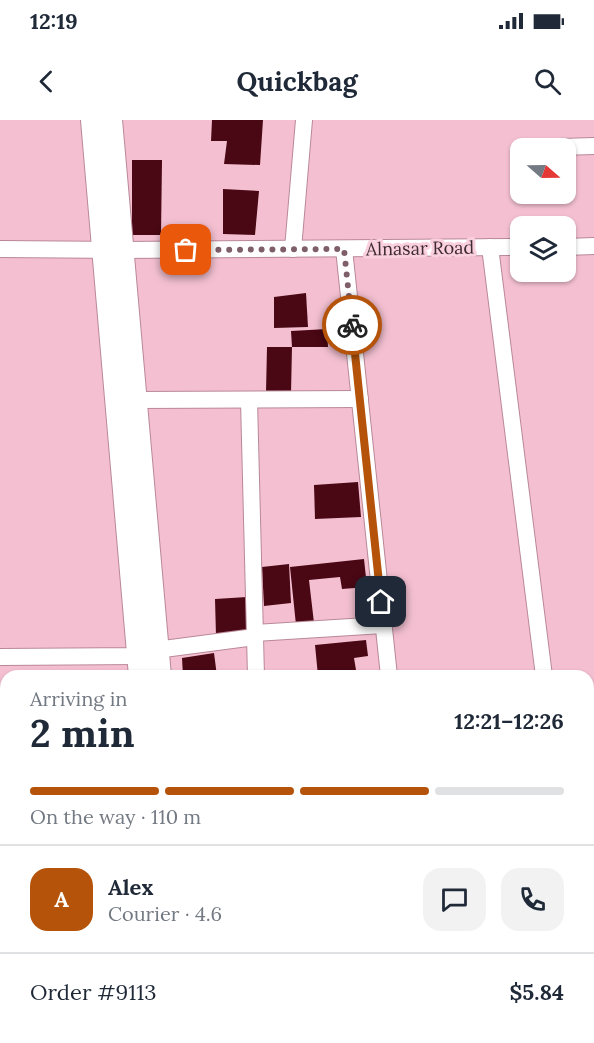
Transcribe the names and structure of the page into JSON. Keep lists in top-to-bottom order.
{
  "streets": {
    "street": ["Alnasar Road"]
  },
  "north": "right",
  "page": {
    "status": "12:19",
    "header": "Quickbag",
    "heading": ["2 min", "Arriving in", "12:21–12:26"],
    "panel": [
      "Alex",
      "Courier · 4.6",
      "Order #9113",
      "$5.84"
    ],
    "bar": "On the way · 110 m",
    "round": "A"
  }
}
